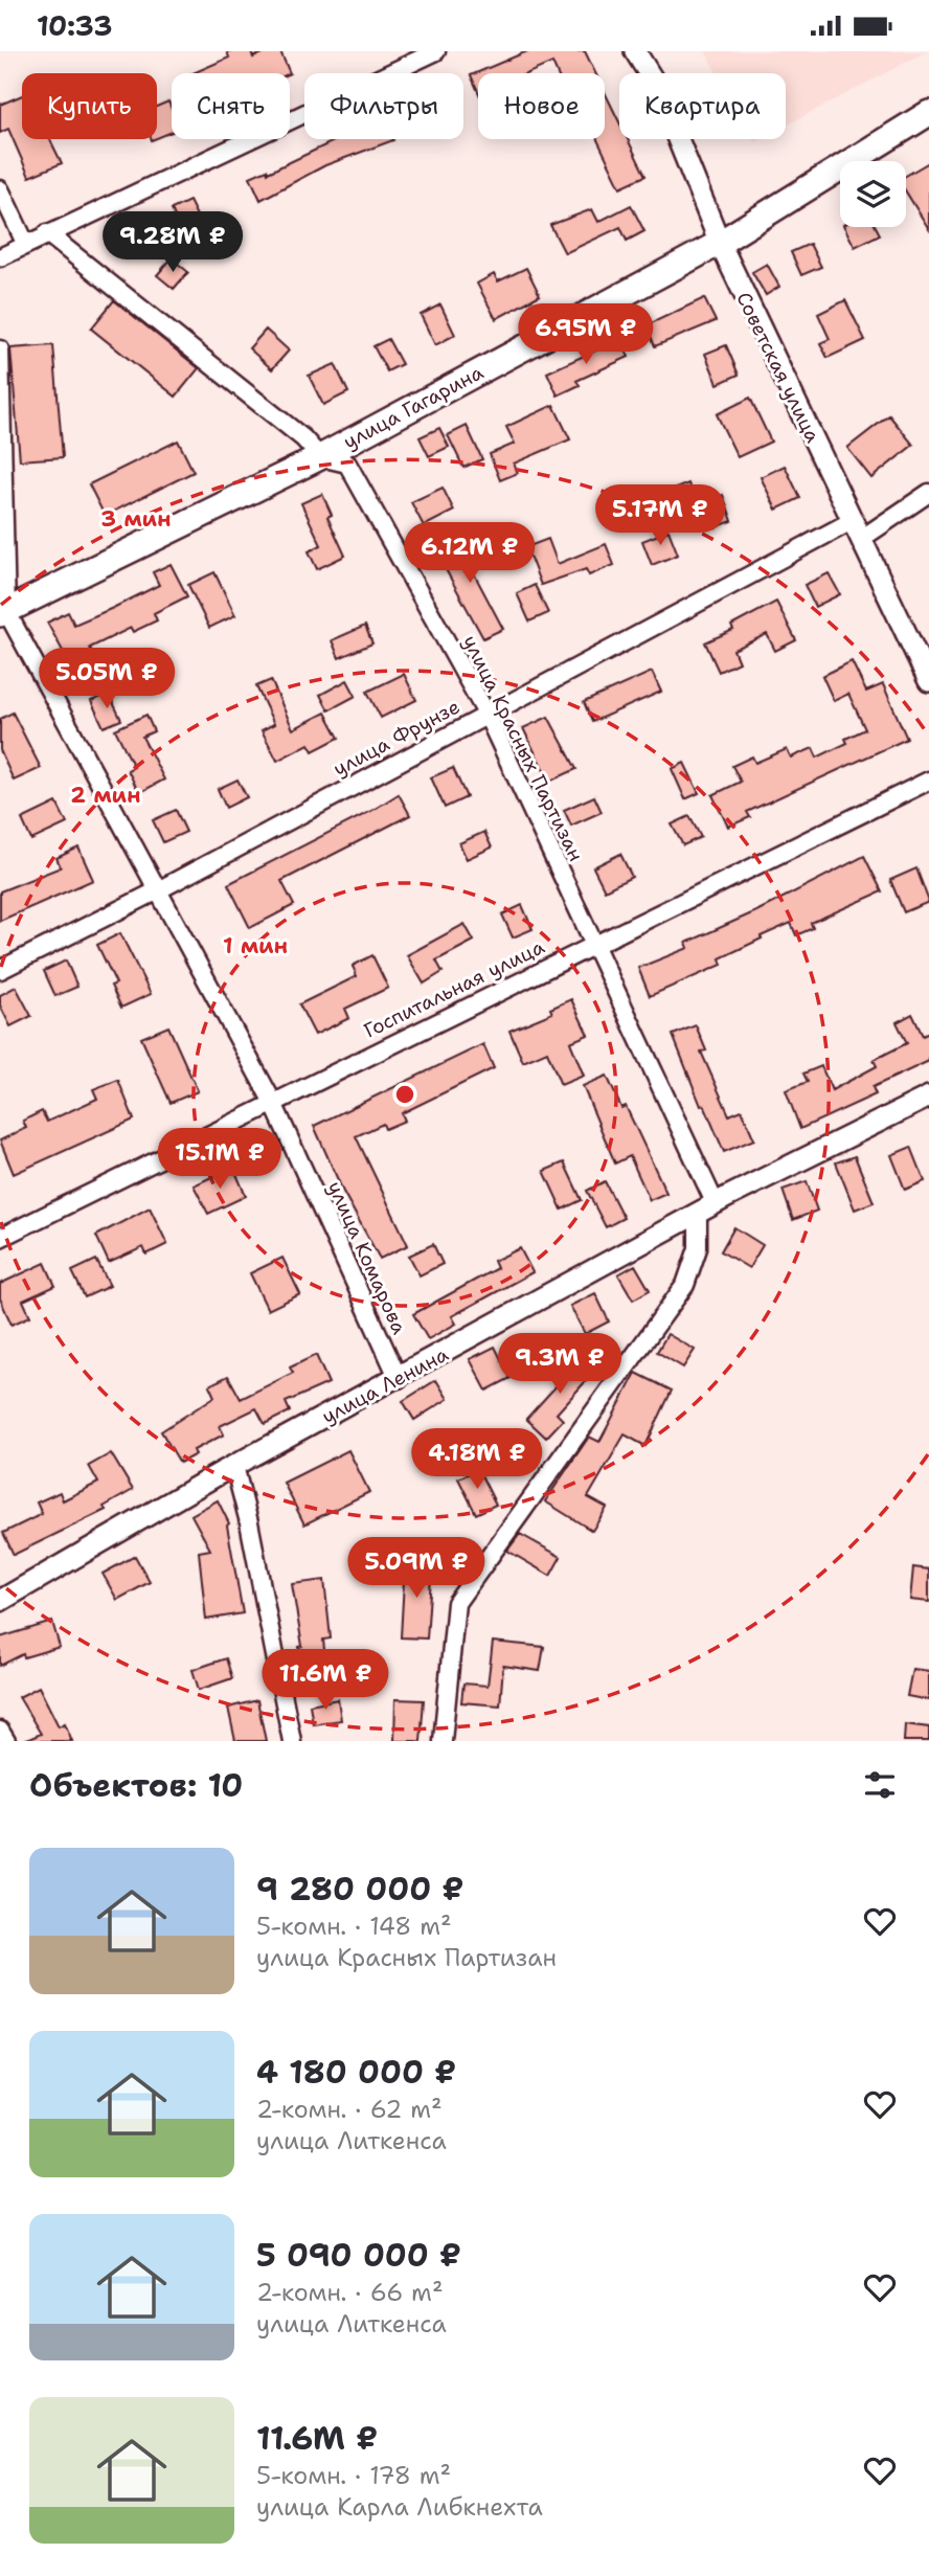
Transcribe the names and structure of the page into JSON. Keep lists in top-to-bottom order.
{
  "streets": {
    "main road": ["улица Гагарина"],
    "street": [
      "Советская улица",
      "улица Фрунзе",
      "улица Красных Партизан",
      "Госпитальная улица",
      "улица Комарова",
      "улица Ленина"
    ]
  },
  "crossings": [
    ["Советская улица", "улица Гагарина"],
    ["Советская улица", "улица Фрунзе"],
    ["улица Гагарина", "улица Красных Партизан"],
    ["улица Гагарина", "улица Комарова"],
    ["улица Фрунзе", "улица Красных Партизан"],
    ["улица Фрунзе", "улица Комарова"],
    ["улица Красных Партизан", "Госпитальная улица"],
    ["улица Красных Партизан", "улица Ленина"],
    ["Госпитальная улица", "улица Комарова"],
    ["улица Комарова", "улица Ленина"]
  ],
  "page": {
    "status": "10:33",
    "chip": [
      "Купить",
      "Снять",
      "Фильтры",
      "Новое",
      "Квартира"
    ],
    "price": [
      "9.28M ₽",
      "6.95M ₽",
      "5.17M ₽",
      "6.12M ₽",
      "5.05M ₽",
      "15.1M ₽",
      "9.3M ₽",
      "4.18M ₽",
      "5.09M ₽",
      "11.6M ₽"
    ],
    "heading": "Объектов: 10",
    "list": [
      {
        "name": "9 280 000 ₽",
        "note": "5-комн. · 148 m² · улица Красных Партизан"
      },
      {
        "name": "4 180 000 ₽",
        "note": "2-комн. · 62 m² · улица Литкенса"
      },
      {
        "name": "5 090 000 ₽",
        "note": "2-комн. · 66 m² · улица Литкенса"
      },
      {
        "name": "11.6M ₽",
        "note": "5-комн. · 178 m² · улица Карла Либкнехта"
      }
    ]
  },
  "rings": ["3 мин", "2 мин", "1 мин"]
}
